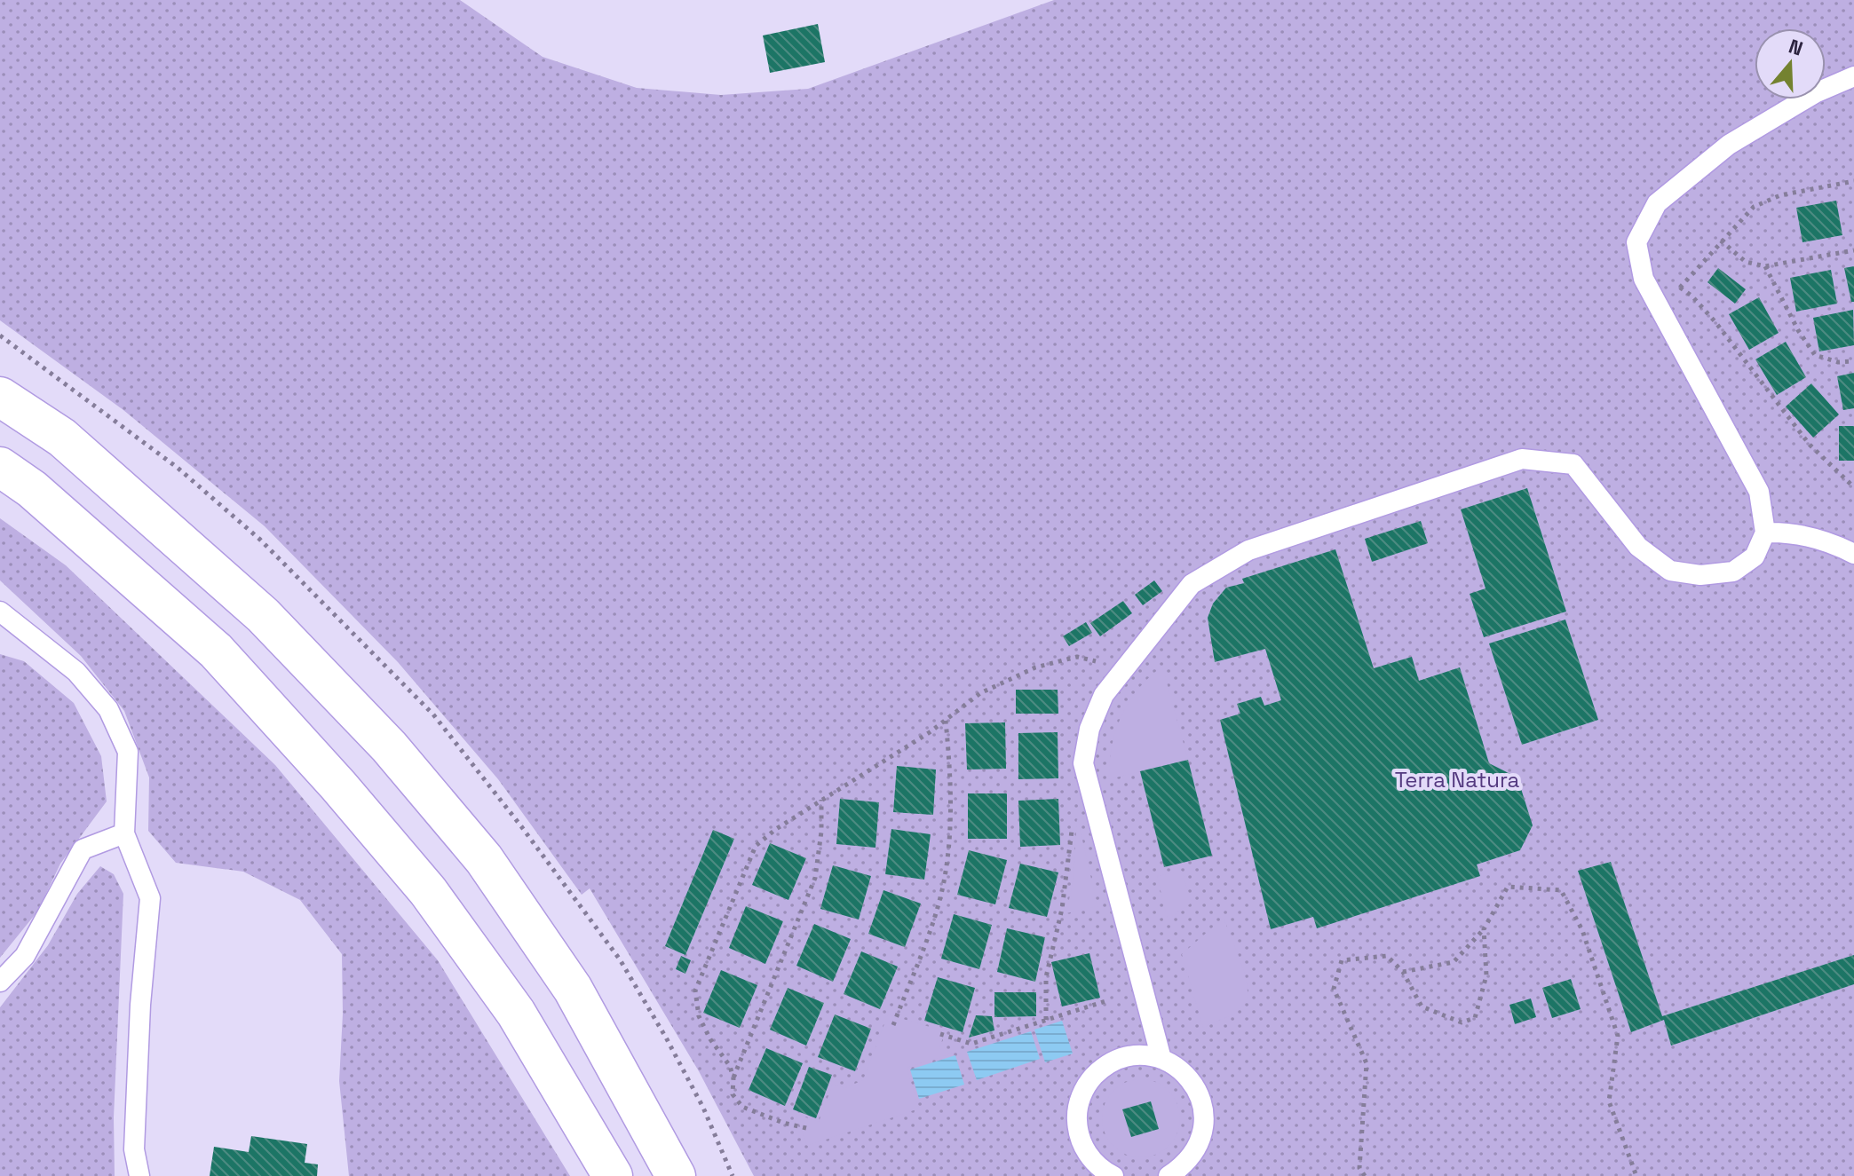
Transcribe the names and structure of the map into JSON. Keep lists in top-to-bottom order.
{
  "parks": ["Terra Natura"],
  "north": "top"
}
